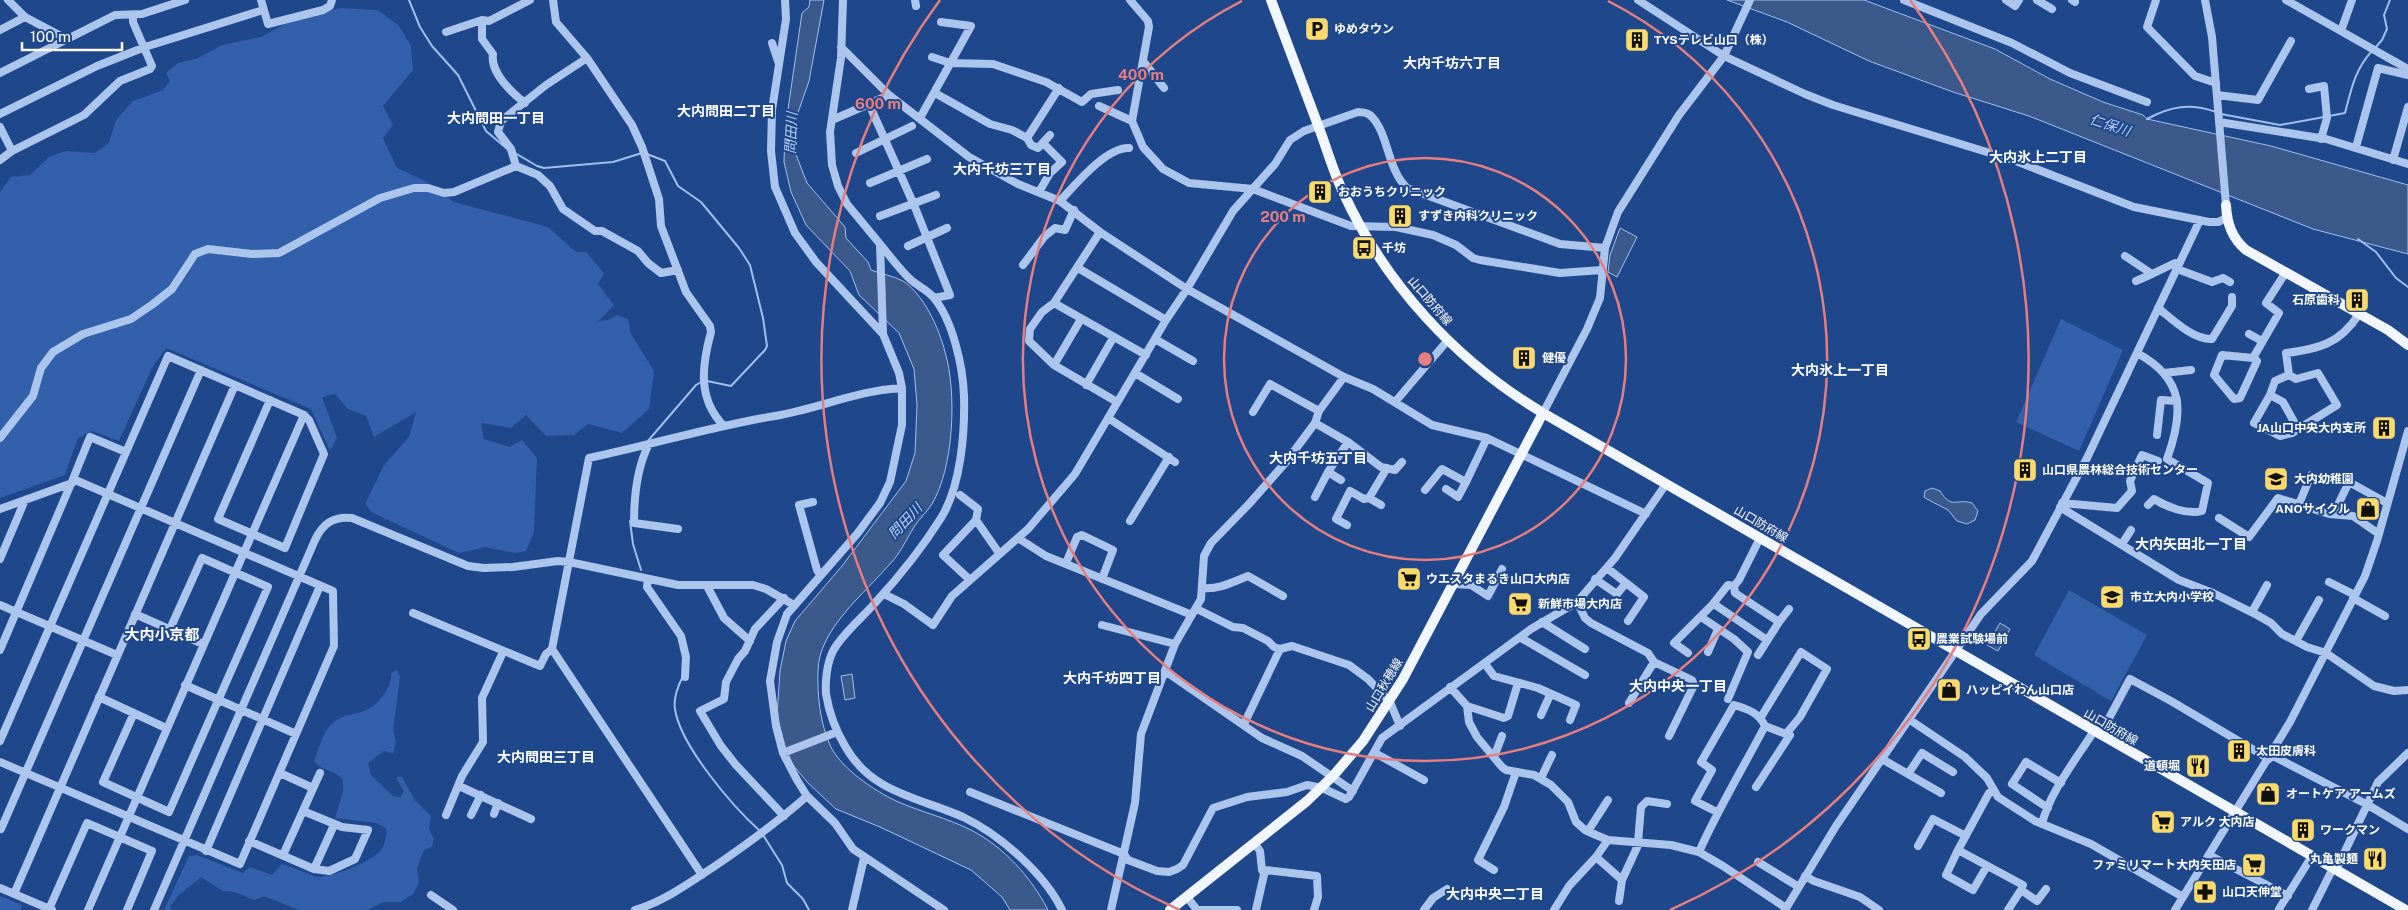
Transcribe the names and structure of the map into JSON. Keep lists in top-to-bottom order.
{
  "streets": {
    "main road": ["山口防府線", "山口秋穂線"]
  },
  "crossings": [
    ["山口防府線", "山口秋穂線"]
  ],
  "districts": [
    "大内千坊六丁目",
    "大内問田二丁目",
    "大内問田一丁目",
    "大内氷上二丁目",
    "大内千坊三丁目",
    "大内氷上一丁目",
    "大内千坊五丁目",
    "大内矢田北一丁目",
    "大内小京都",
    "大内千坊四丁目",
    "大内中央一丁目",
    "大内問田三丁目",
    "大内中央二丁目"
  ],
  "water": ["仁保川", "問田川"],
  "places": {
    "parking": ["ゆめタウン"],
    "building": [
      "TYSテレビ山口（株）",
      "おおうちクリニック",
      "すずき内科クリニック",
      "石原歯科",
      "健優",
      "JA山口中央大内支所",
      "山口県農林総合技術センター",
      "太田皮膚科",
      "ワークマン"
    ],
    "bus stop": ["千坊", "農業試験場前"],
    "school or university": ["大内幼稚園", "市立大内小学校"],
    "shop": ["ANOサイクル", "ハッピイわん山口店", "オートケア アームズ"],
    "supermarket": [
      "ウエスタまるき山口大内店",
      "新鮮市場大内店",
      "アルク 大内店",
      "ファミリマート大内矢田店"
    ],
    "restaurant": ["道頓堀", "丸亀製麺"],
    "pharmacy": ["山口天伸堂"]
  },
  "scale_bar": "100 m",
  "rings": ["400 m", "600 m", "200 m"]
}
